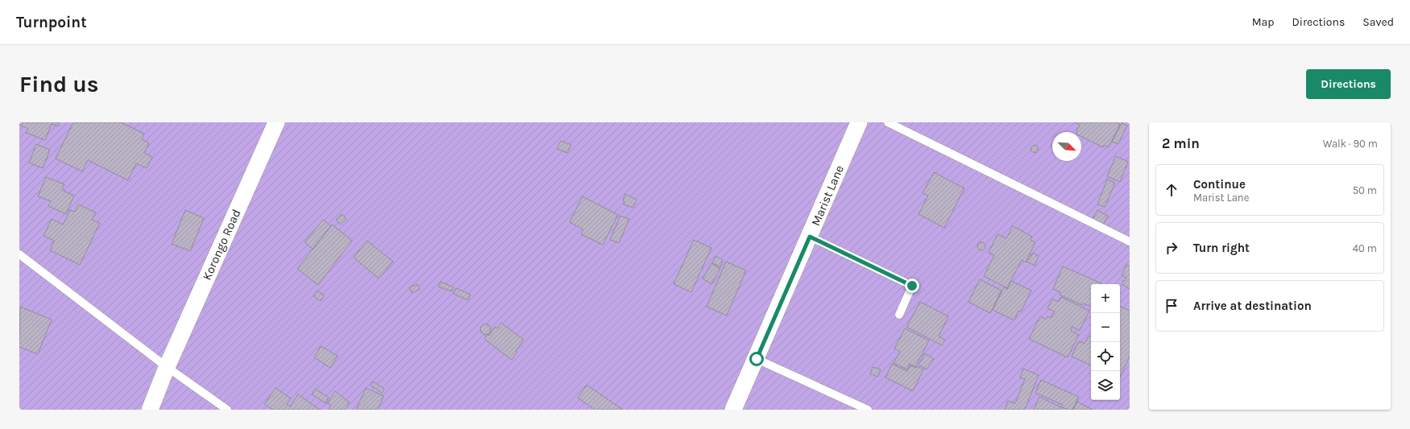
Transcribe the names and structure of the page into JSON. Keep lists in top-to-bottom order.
{
  "streets": {
    "street": ["Marist Lane", "Korongo Road"]
  },
  "north": "bottom right",
  "page": {
    "header": "Turnpoint",
    "nav": ["Map", "Directions", "Saved"],
    "buttons": "Directions",
    "title": "Find us",
    "heading": ["2 min", "Walk · 90 m"],
    "list": [
      ["Continue", "Marist Lane", "50 m"],
      ["Turn right", "40 m"],
      "Arrive at destination"
    ],
    "map_buttons": ["+", "−"]
  }
}
